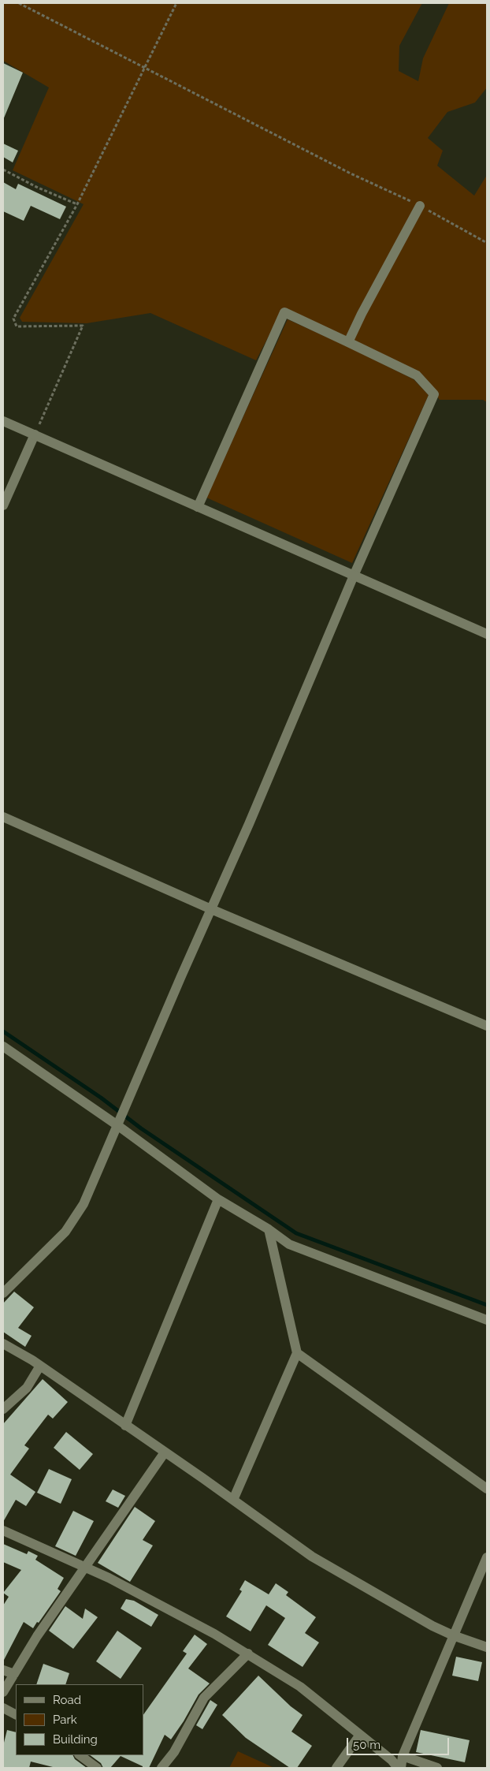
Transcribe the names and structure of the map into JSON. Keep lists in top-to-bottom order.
{
  "legend": ["Road", "Park", "Building"],
  "scale_bar": "50 m"
}
